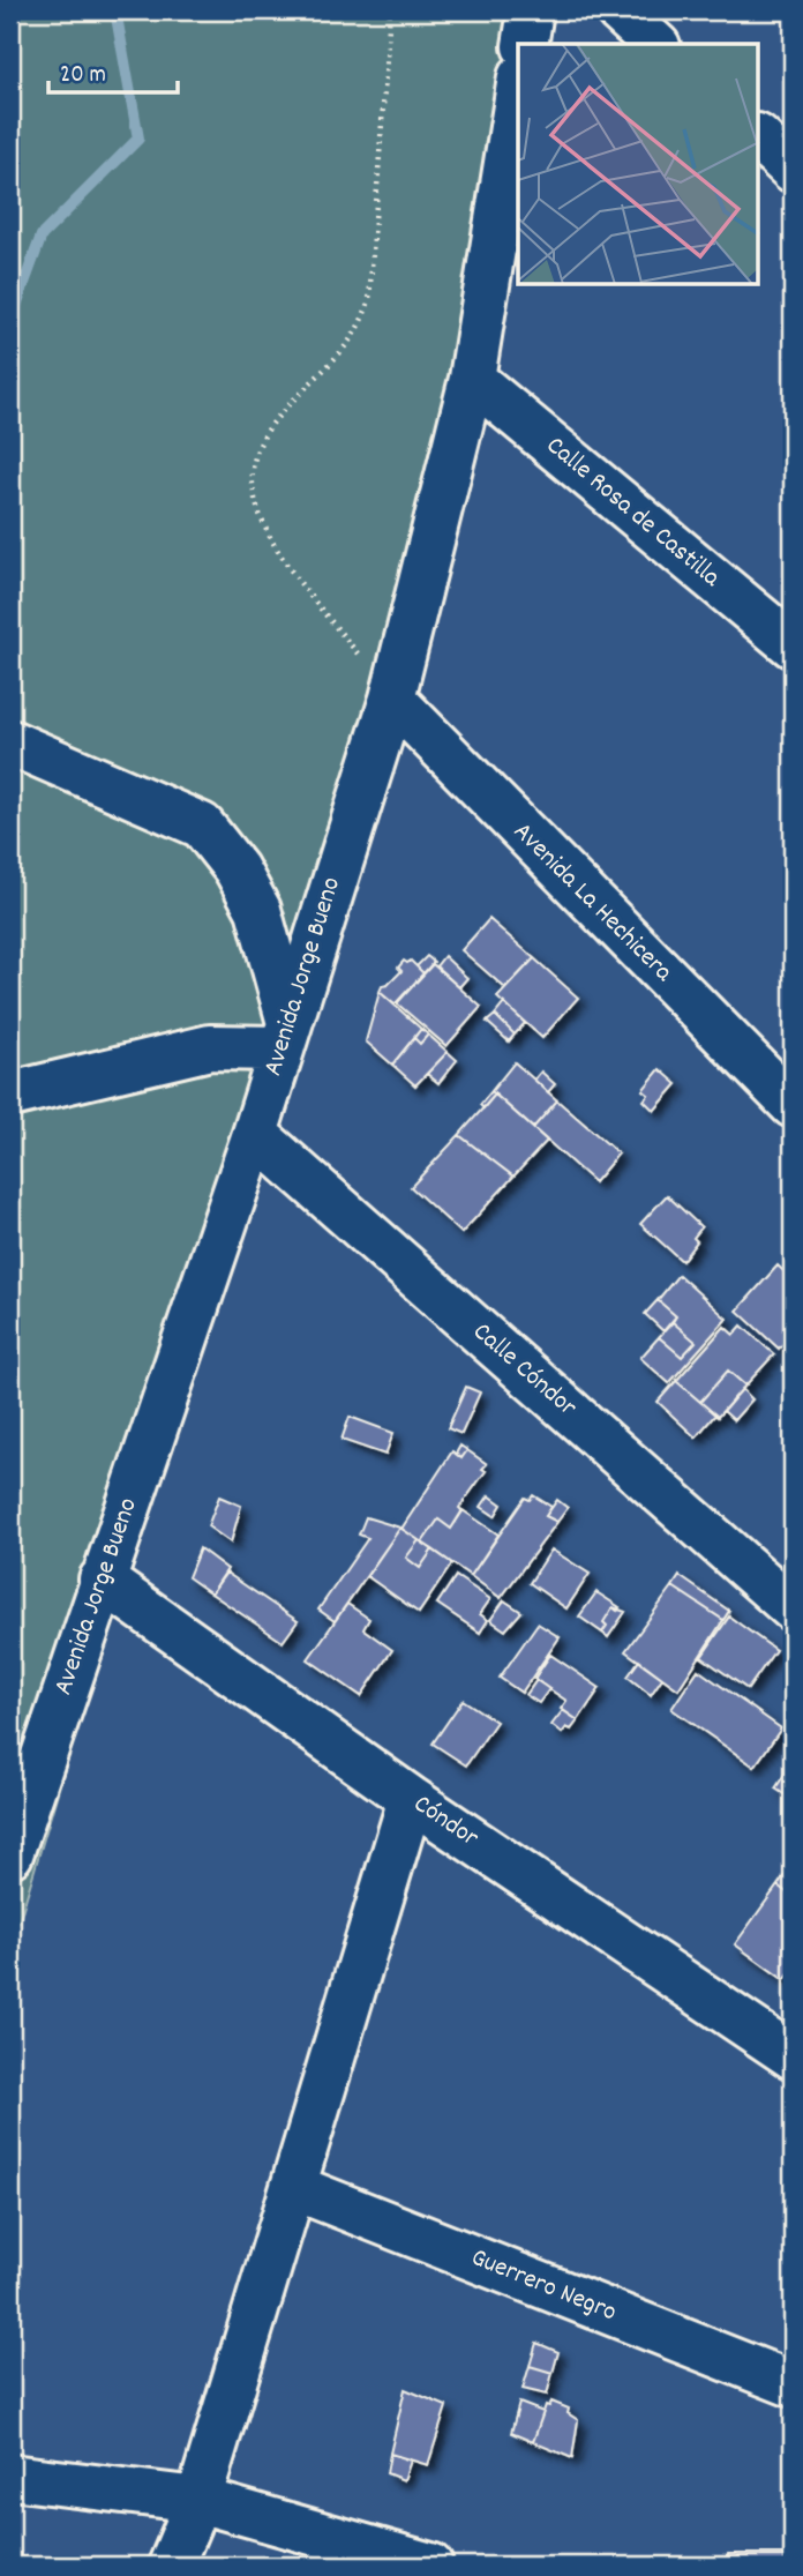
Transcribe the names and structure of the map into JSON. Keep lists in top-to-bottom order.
{
  "streets": {
    "street": [
      "Calle Rosa de Castilla",
      "Avenida La Hechicera",
      "Avenida Jorge Bueno",
      "Calle Cóndor",
      "Cóndor",
      "Guerrero Negro"
    ]
  },
  "crossings": [
    ["Calle Rosa de Castilla", "Avenida Jorge Bueno"],
    ["Avenida La Hechicera", "Avenida Jorge Bueno"],
    ["Avenida Jorge Bueno", "Calle Cóndor"],
    ["Avenida Jorge Bueno", "Cóndor"]
  ],
  "scale_bar": "20 m"
}
